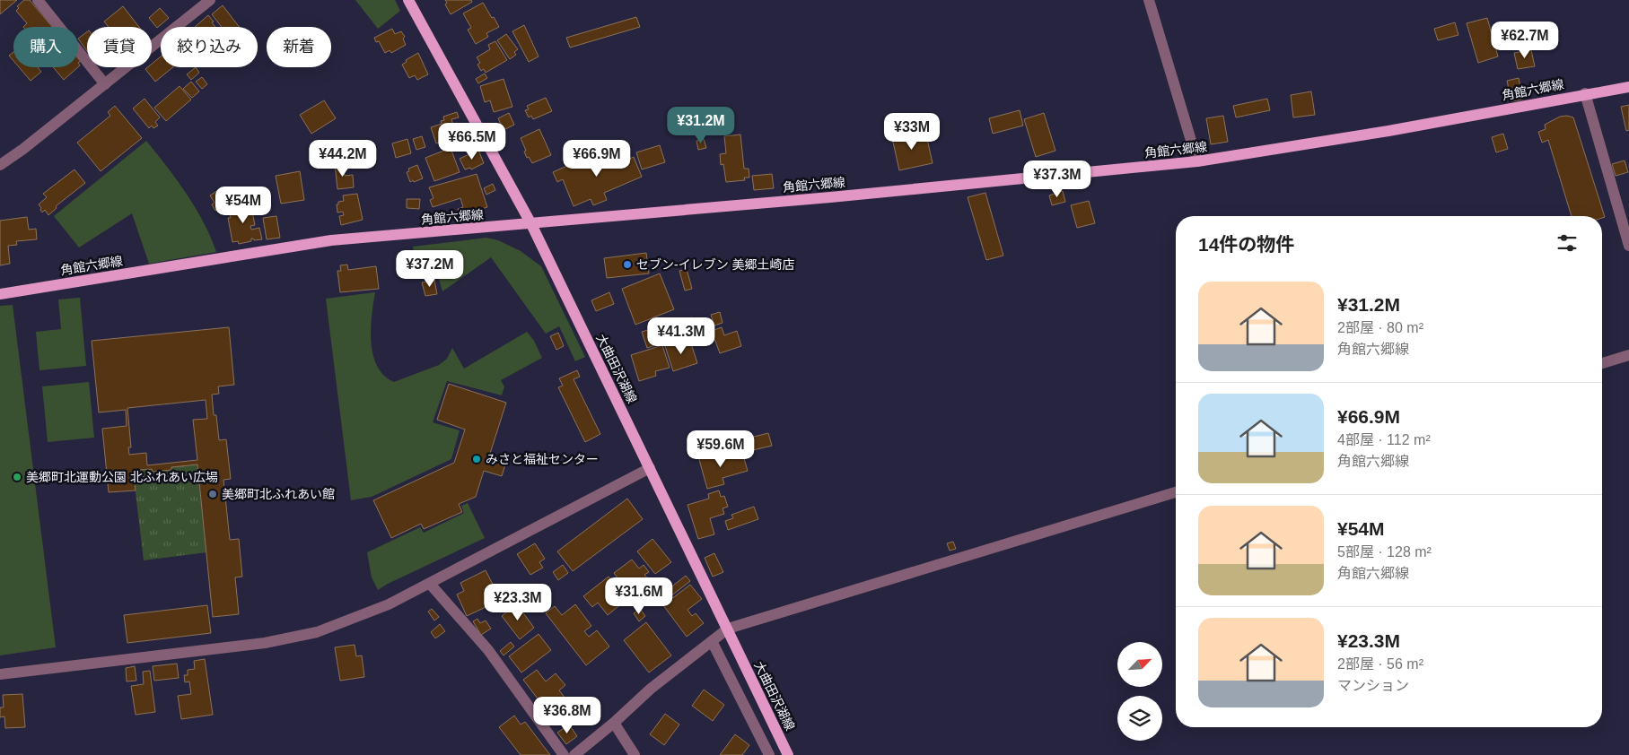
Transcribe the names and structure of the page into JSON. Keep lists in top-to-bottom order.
{
  "streets": {
    "main road": ["角館六郷線", "大曲田沢湖線"]
  },
  "crossings": [
    ["角館六郷線", "大曲田沢湖線"]
  ],
  "places": [
    "セブン-イレブン 美郷土崎店",
    "みさと福祉センター",
    "美郷町北運動公園 北ふれあい広場",
    "美郷町北ふれあい館"
  ],
  "north": "top right",
  "page": {
    "price": [
      "¥62.7M",
      "¥31.2M",
      "¥33M",
      "¥66.5M",
      "¥44.2M",
      "¥66.9M",
      "¥37.3M",
      "¥54M",
      "¥37.2M",
      "¥41.3M",
      "¥59.6M",
      "¥31.6M",
      "¥23.3M",
      "¥36.8M"
    ],
    "chip": [
      "購入",
      "賃貸",
      "絞り込み",
      "新着"
    ],
    "heading": "14件の物件",
    "list": [
      {
        "name": "¥31.2M",
        "note": "2部屋 · 80 m² · 角館六郷線"
      },
      {
        "name": "¥66.9M",
        "note": "4部屋 · 112 m² · 角館六郷線"
      },
      {
        "name": "¥54M",
        "note": "5部屋 · 128 m² · 角館六郷線"
      },
      {
        "name": "¥23.3M",
        "note": "2部屋 · 56 m² · マンション"
      }
    ]
  }
}
